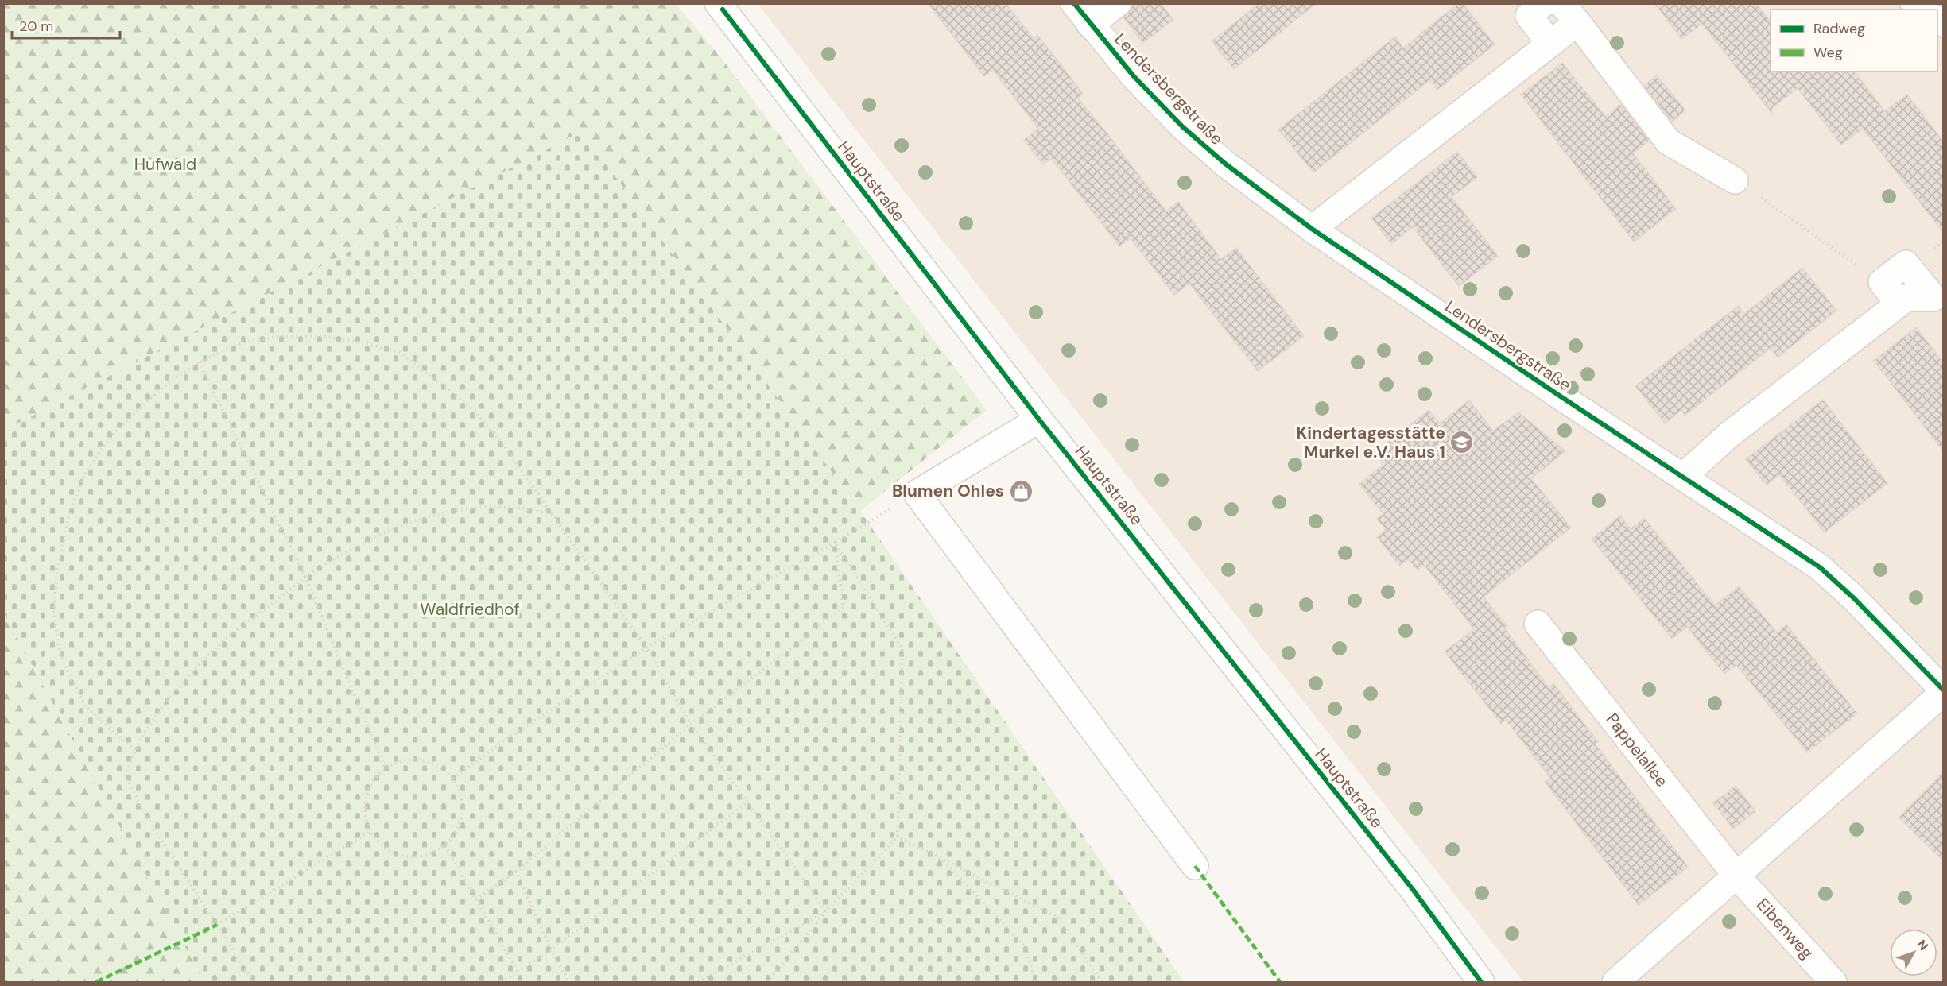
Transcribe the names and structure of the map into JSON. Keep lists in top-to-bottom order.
{
  "streets": {
    "street": [
      "Lendersbergstraße",
      "Hauptstraße",
      "Pappelallee",
      "Eibenweg"
    ]
  },
  "crossings": [
    ["Pappelallee", "Eibenweg"]
  ],
  "parks": ["Hufwald", "Waldfriedhof"],
  "places": {
    "school or university": ["Kindertagesstätte Murkel e.V. Haus 1"],
    "shop": ["Blumen Ohles"]
  },
  "legend": ["Radweg", "Weg"],
  "scale_bar": "20 m",
  "north": "top right"
}
